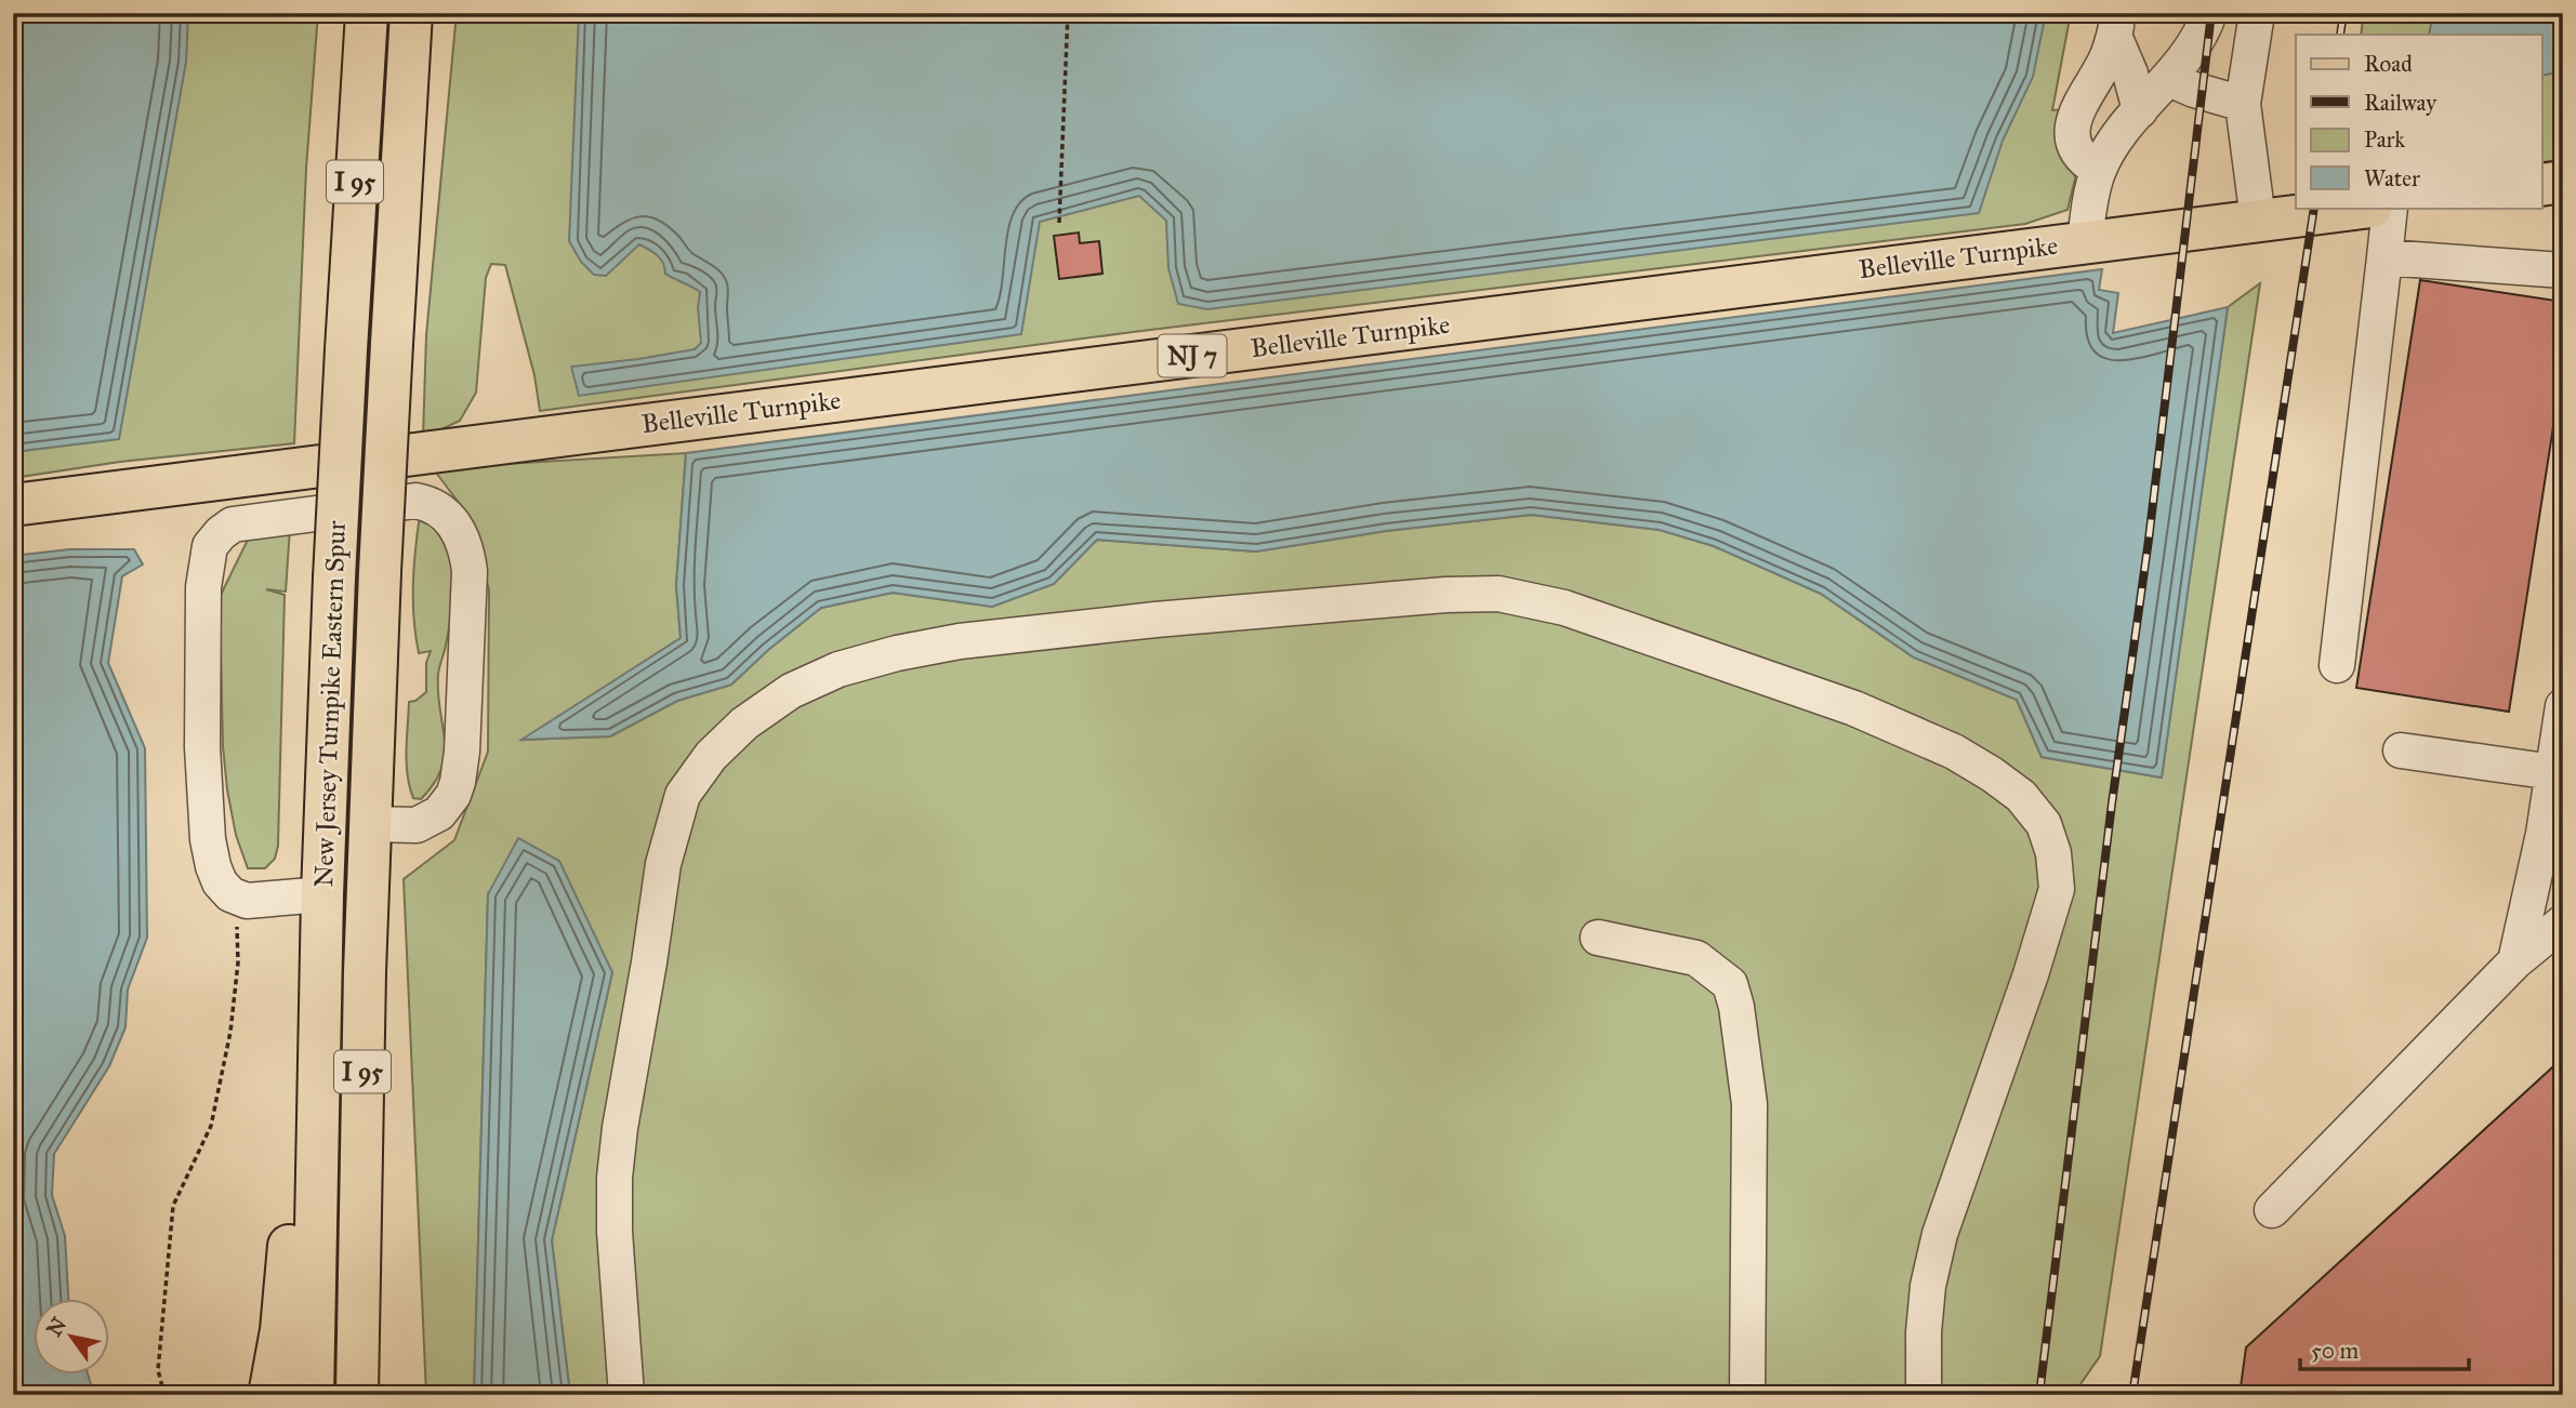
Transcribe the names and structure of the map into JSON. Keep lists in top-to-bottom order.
{
  "streets": {
    "main road": [
      "I 95",
      "Belleville Turnpike",
      "NJ 7",
      "New Jersey Turnpike Eastern Spur"
    ]
  },
  "legend": [
    "Road",
    "Railway",
    "Park",
    "Water"
  ],
  "scale_bar": "50 m",
  "north": "top left"
}
